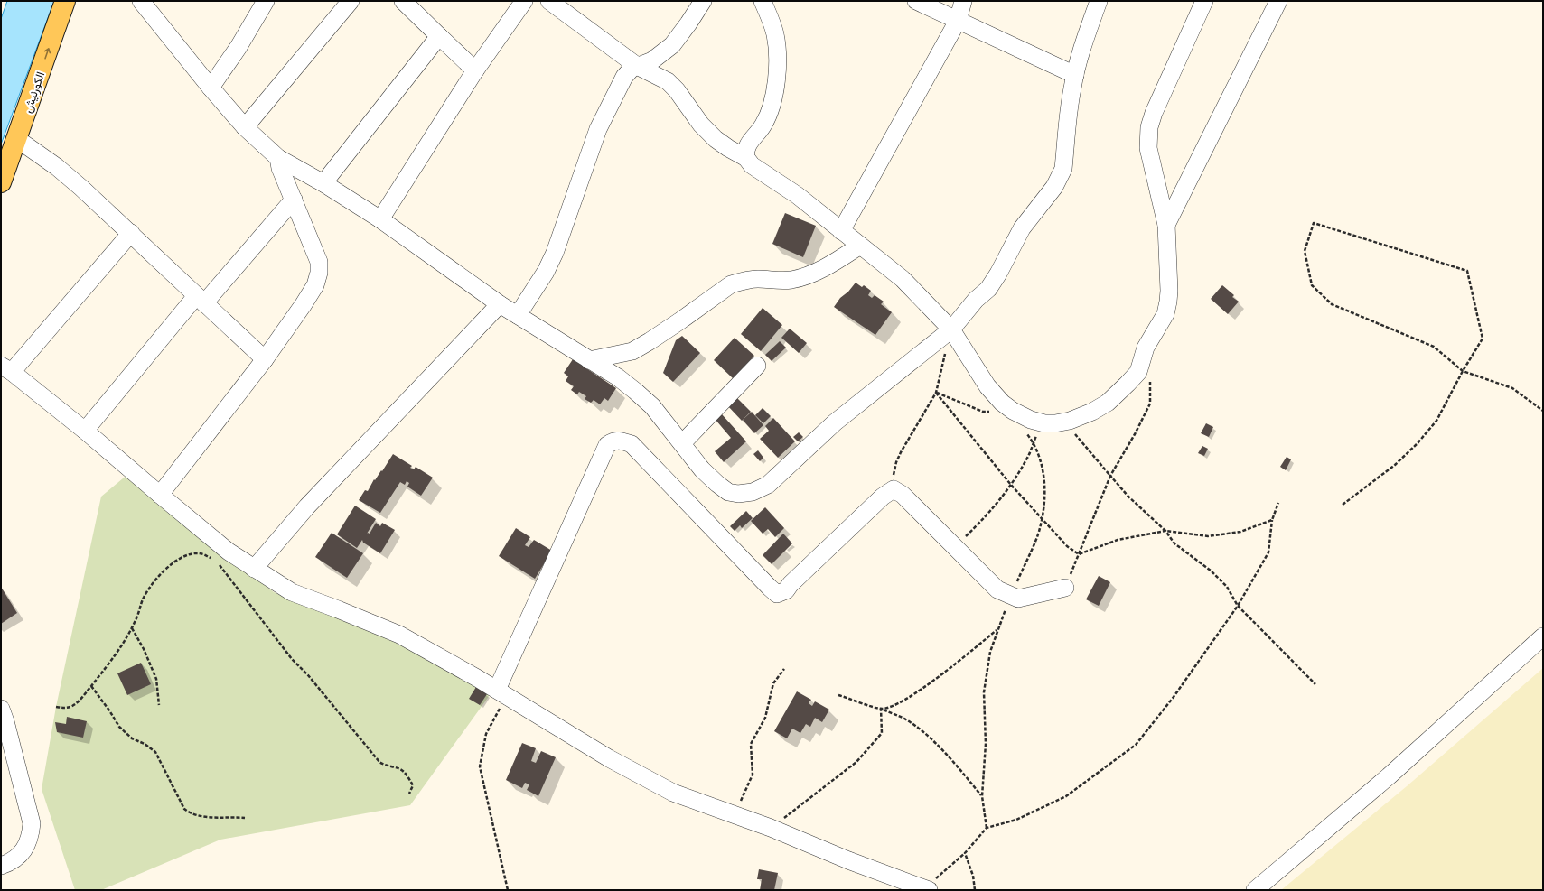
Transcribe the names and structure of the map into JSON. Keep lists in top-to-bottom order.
{
  "streets": {
    "main road": ["الكورنيش"]
  },
  "one_way": ["الكورنيش"]
}
